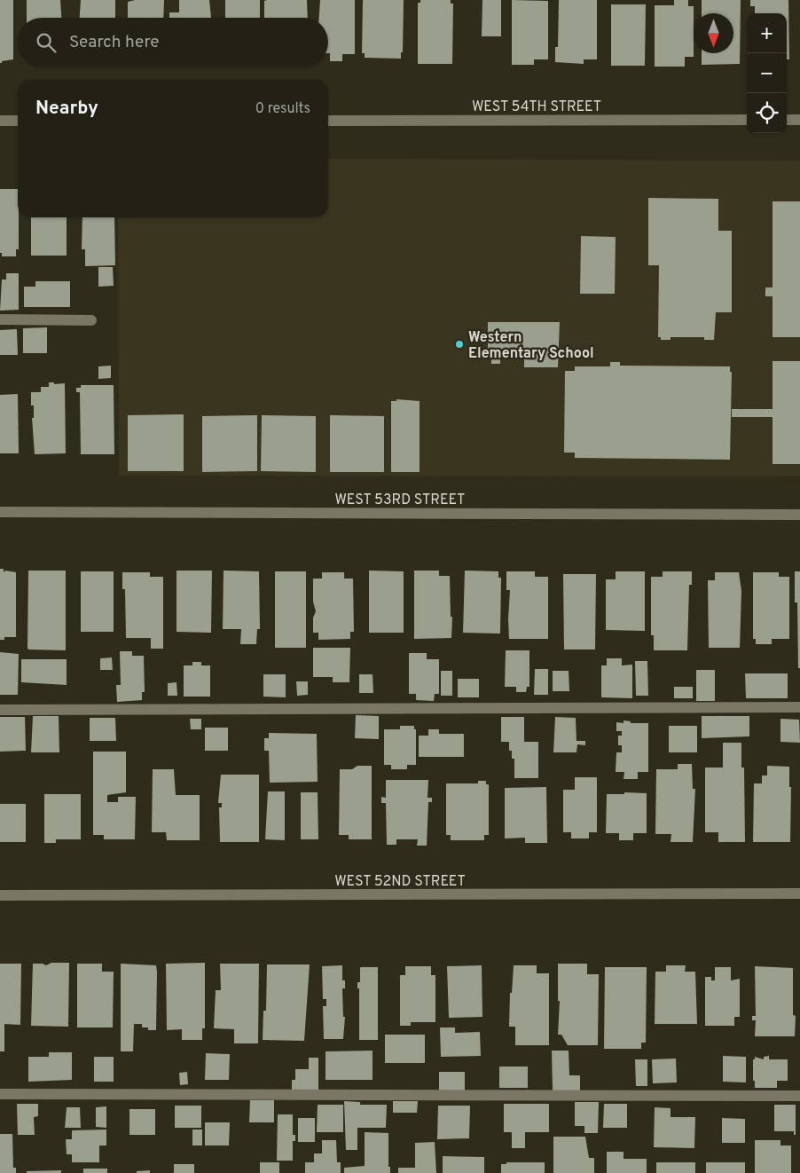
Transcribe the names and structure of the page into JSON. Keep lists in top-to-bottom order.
{
  "streets": {
    "street": ["WEST 54TH STREET", "WEST 53RD STREET", "WEST 52ND STREET"]
  },
  "places": ["Western Elementary School"],
  "north": "bottom",
  "page": {
    "map_buttons": ["+", "−"],
    "search": "Search here",
    "heading": ["Nearby", "0 results"]
  }
}
